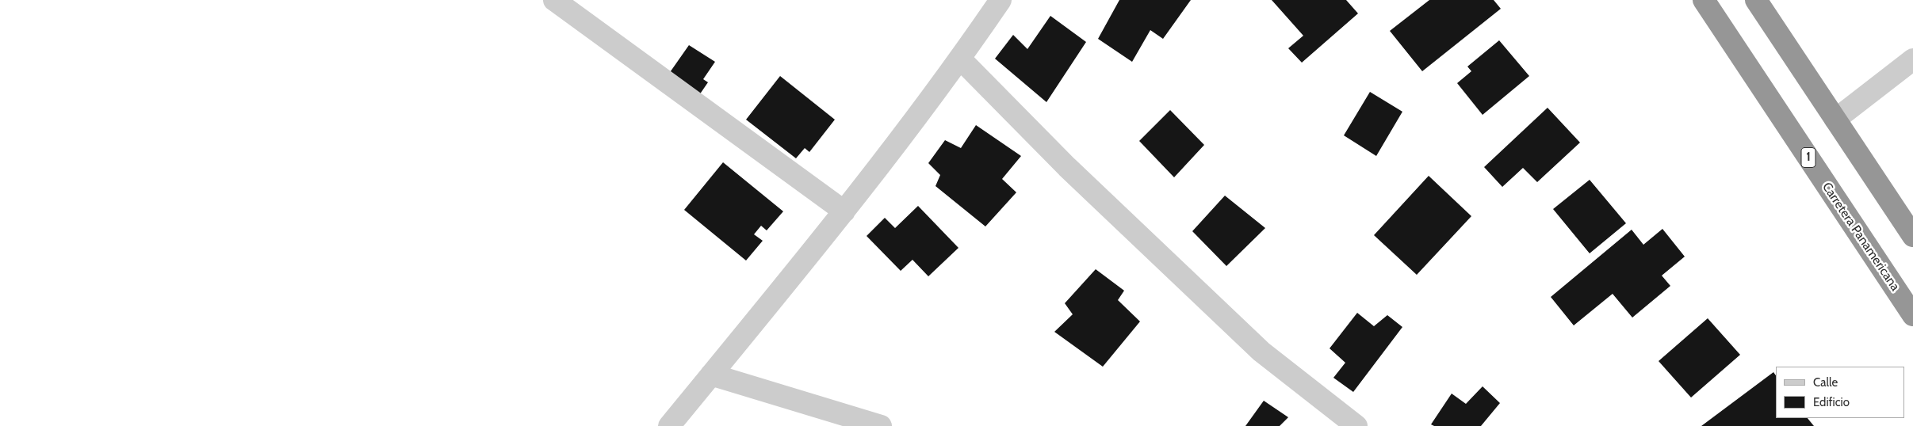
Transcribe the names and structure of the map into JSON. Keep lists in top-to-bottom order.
{
  "streets": {
    "highway": ["1", "Carretera Panamericana"]
  },
  "legend": ["Calle", "Edificio"]
}
